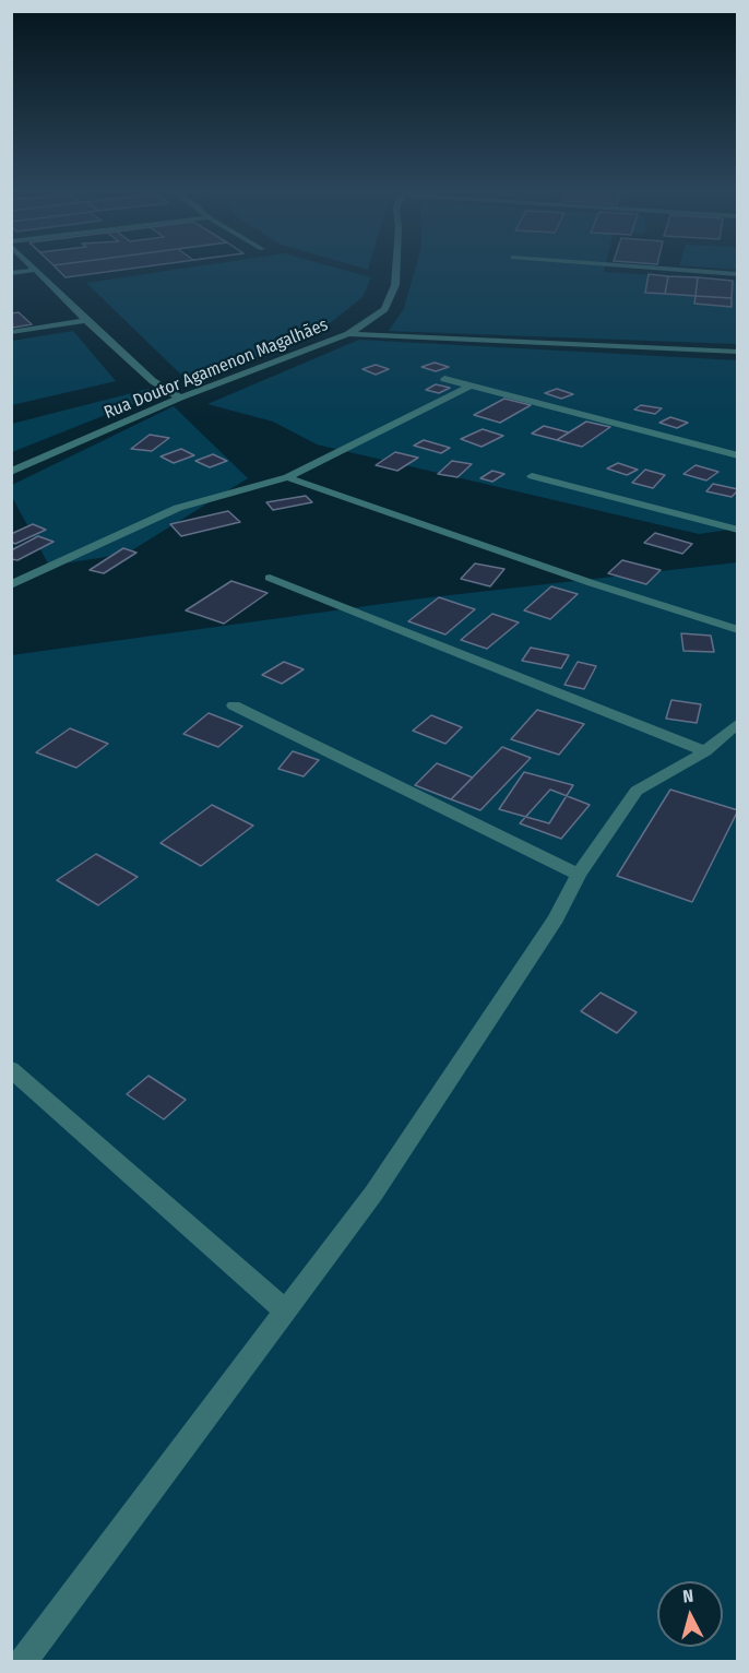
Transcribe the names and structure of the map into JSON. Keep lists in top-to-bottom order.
{
  "streets": {
    "street": ["Rua Doutor Agamenon Magalhães"]
  },
  "north": "top"
}
